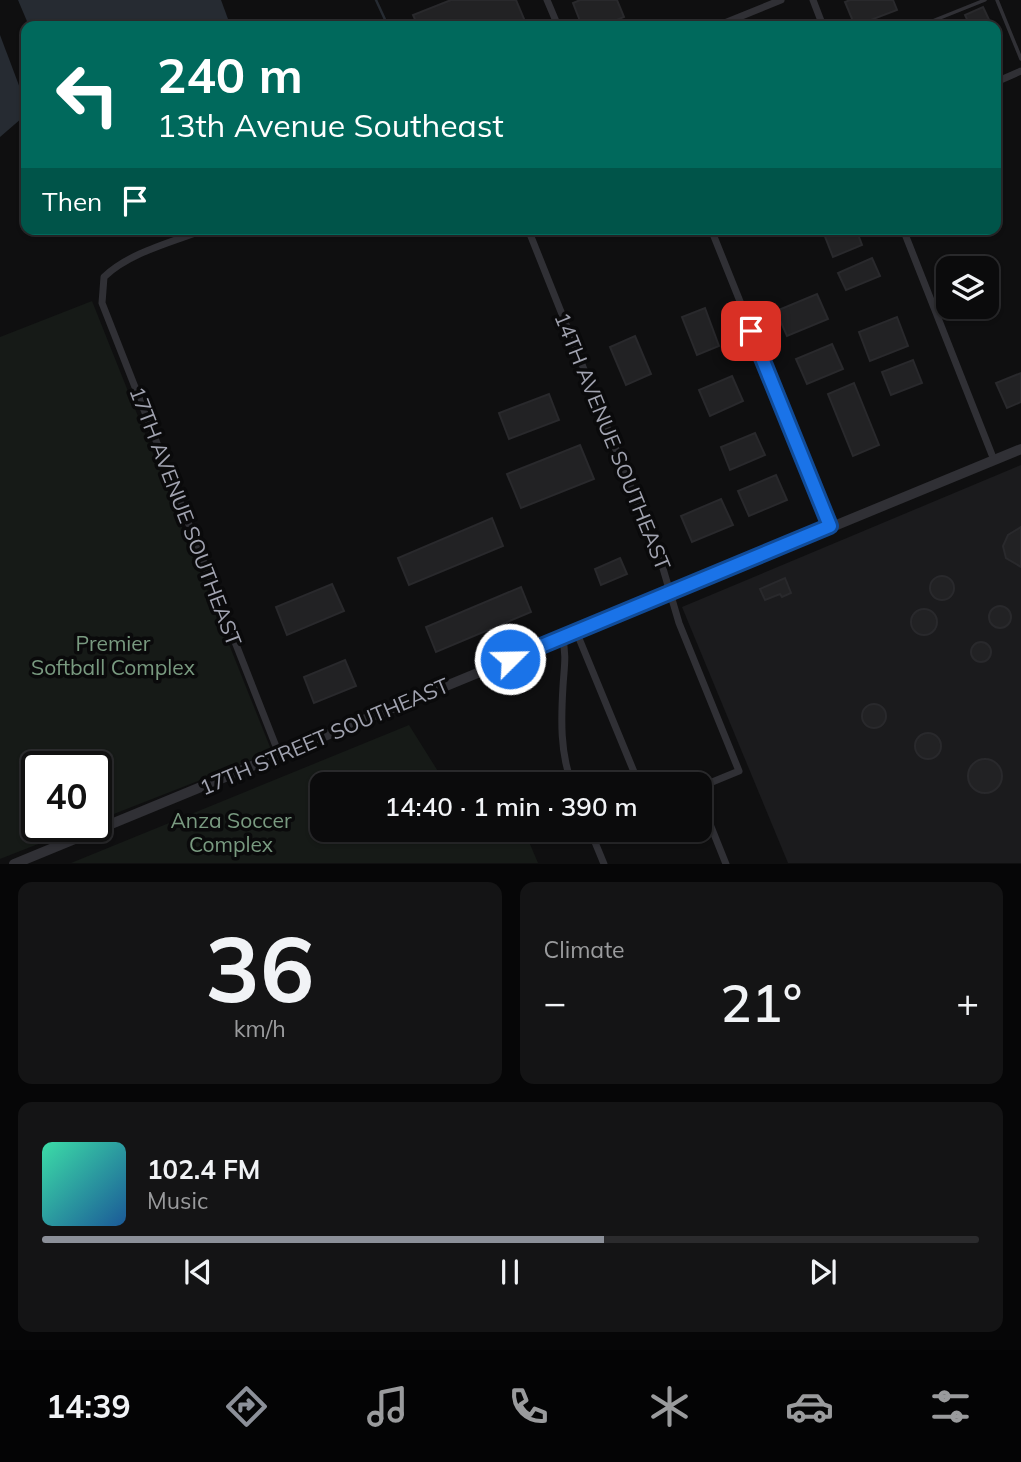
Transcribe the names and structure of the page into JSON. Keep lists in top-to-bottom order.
{
  "streets": {
    "street": ["14TH AVENUE SOUTHEAST", "17TH AVENUE SOUTHEAST", "17TH STREET SOUTHEAST"]
  },
  "crossings": [
    ["14TH AVENUE SOUTHEAST", "17TH STREET SOUTHEAST"],
    ["17TH AVENUE SOUTHEAST", "17TH STREET SOUTHEAST"]
  ],
  "parks": ["Premier Softball Complex", "Anza Soccer Complex"],
  "page": {
    "turn": ["240 m", "13th Avenue Southeast"],
    "then": "Then",
    "limit": "40",
    "trip": "14:40 · 1 min · 390 m",
    "tile": [
      ["36", "km/h"],
      "Climate"
    ],
    "heat": ["−", "21°", "+"],
    "song": ["102.4 FM", "Music"],
    "tabs": "14:39"
  }
}
